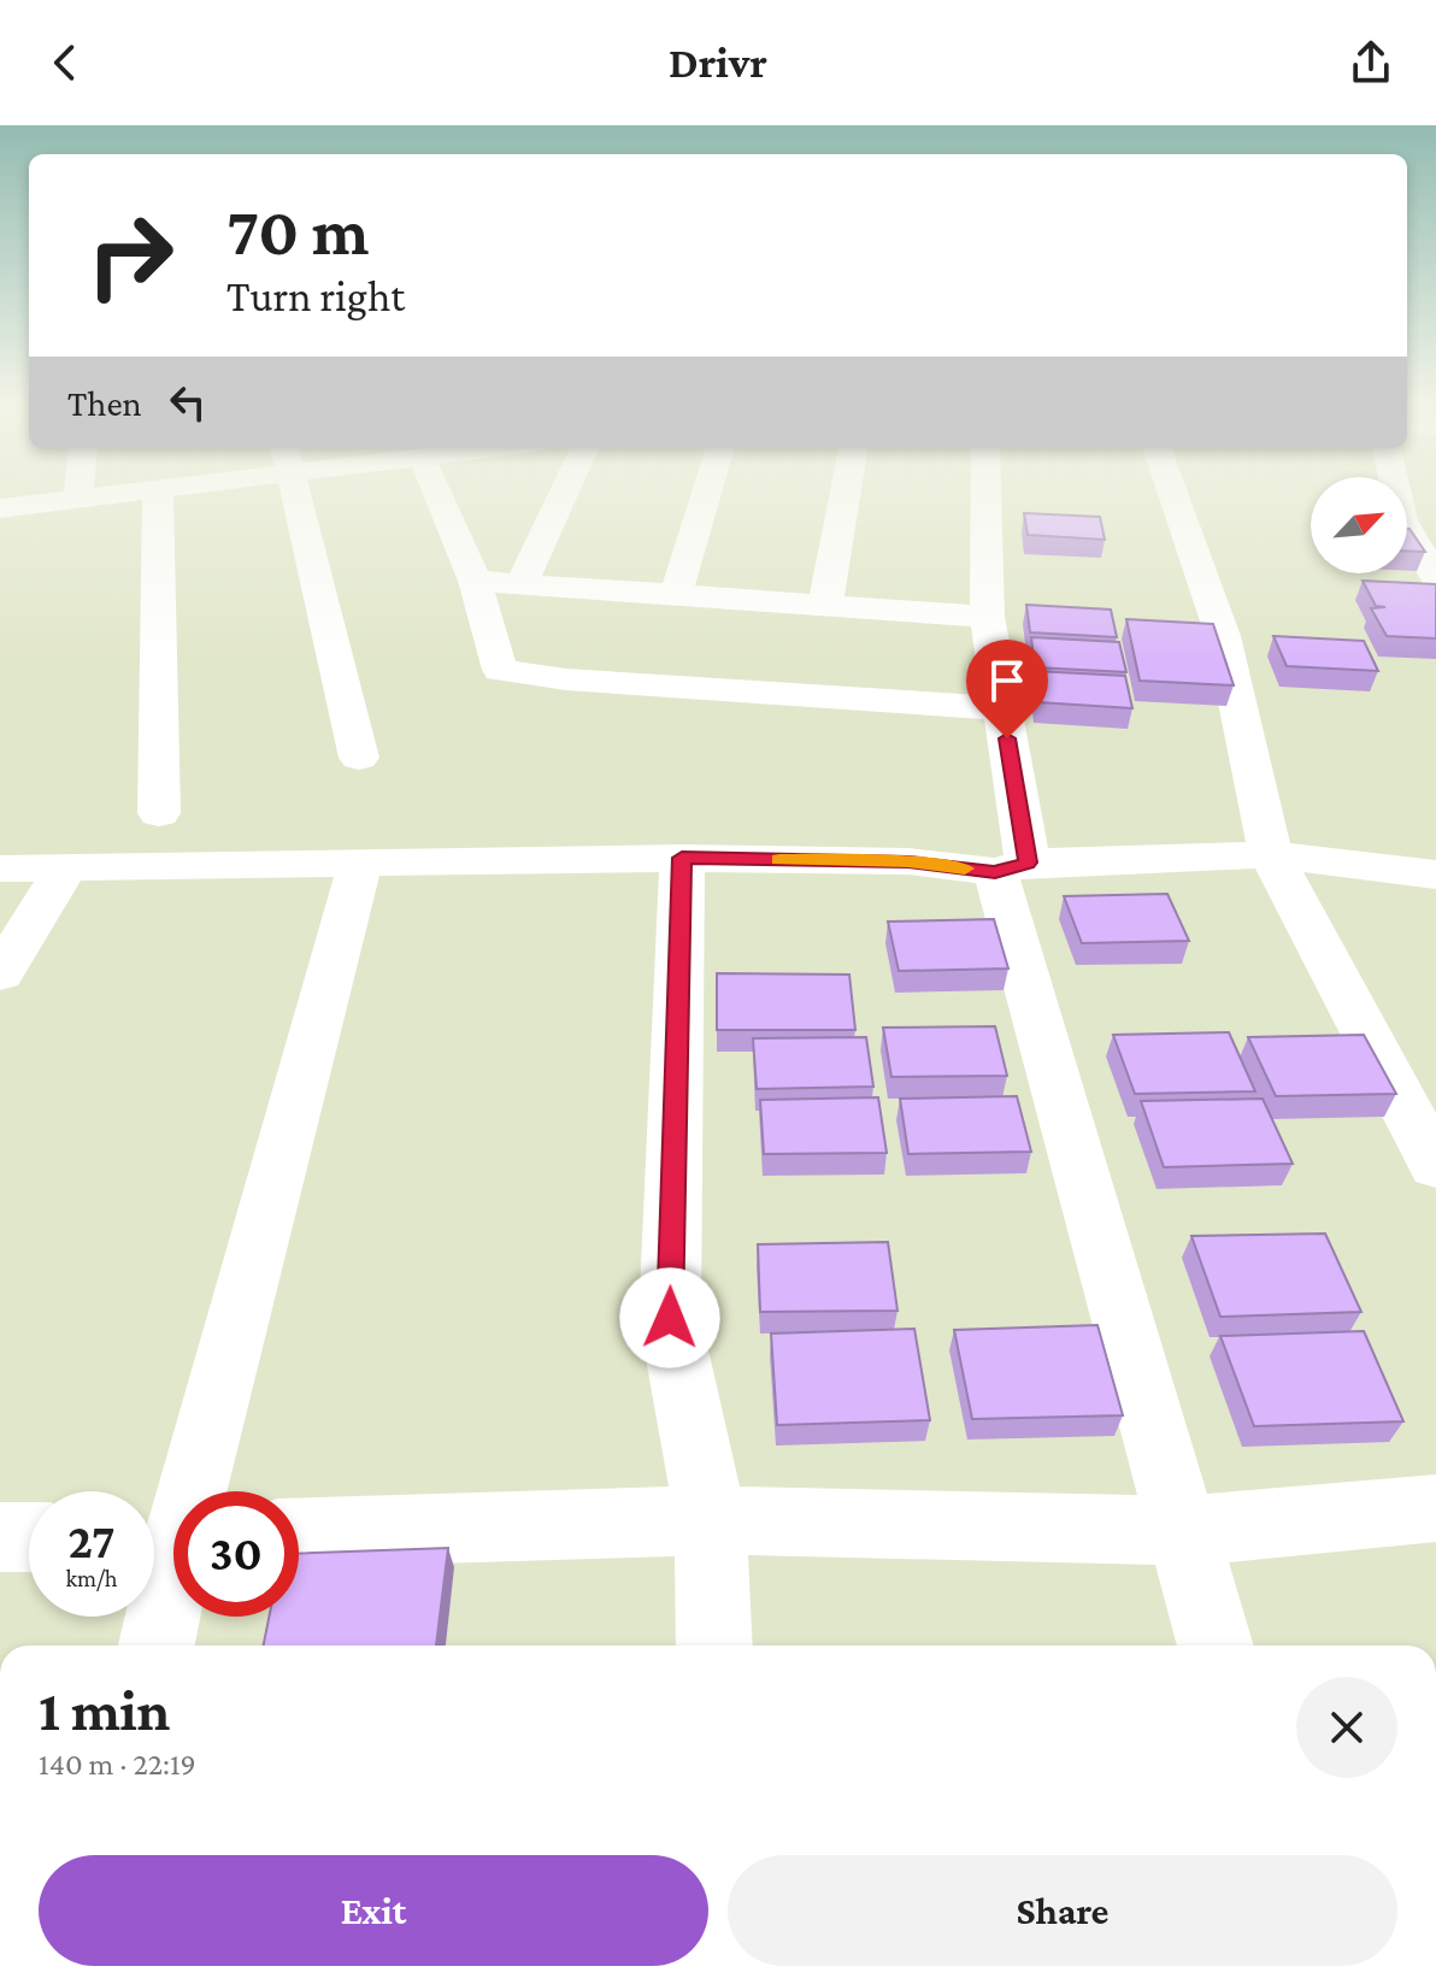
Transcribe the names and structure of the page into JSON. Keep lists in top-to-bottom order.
{
  "north": "top right",
  "page": {
    "header": "Drivr",
    "turn": ["70 m", "Turn right"],
    "then": "Then",
    "speed": "27 km/h",
    "limit": "30",
    "heading": ["1 min", "140 m · 22:19"],
    "buttons": ["Exit", "Share"]
  }
}
